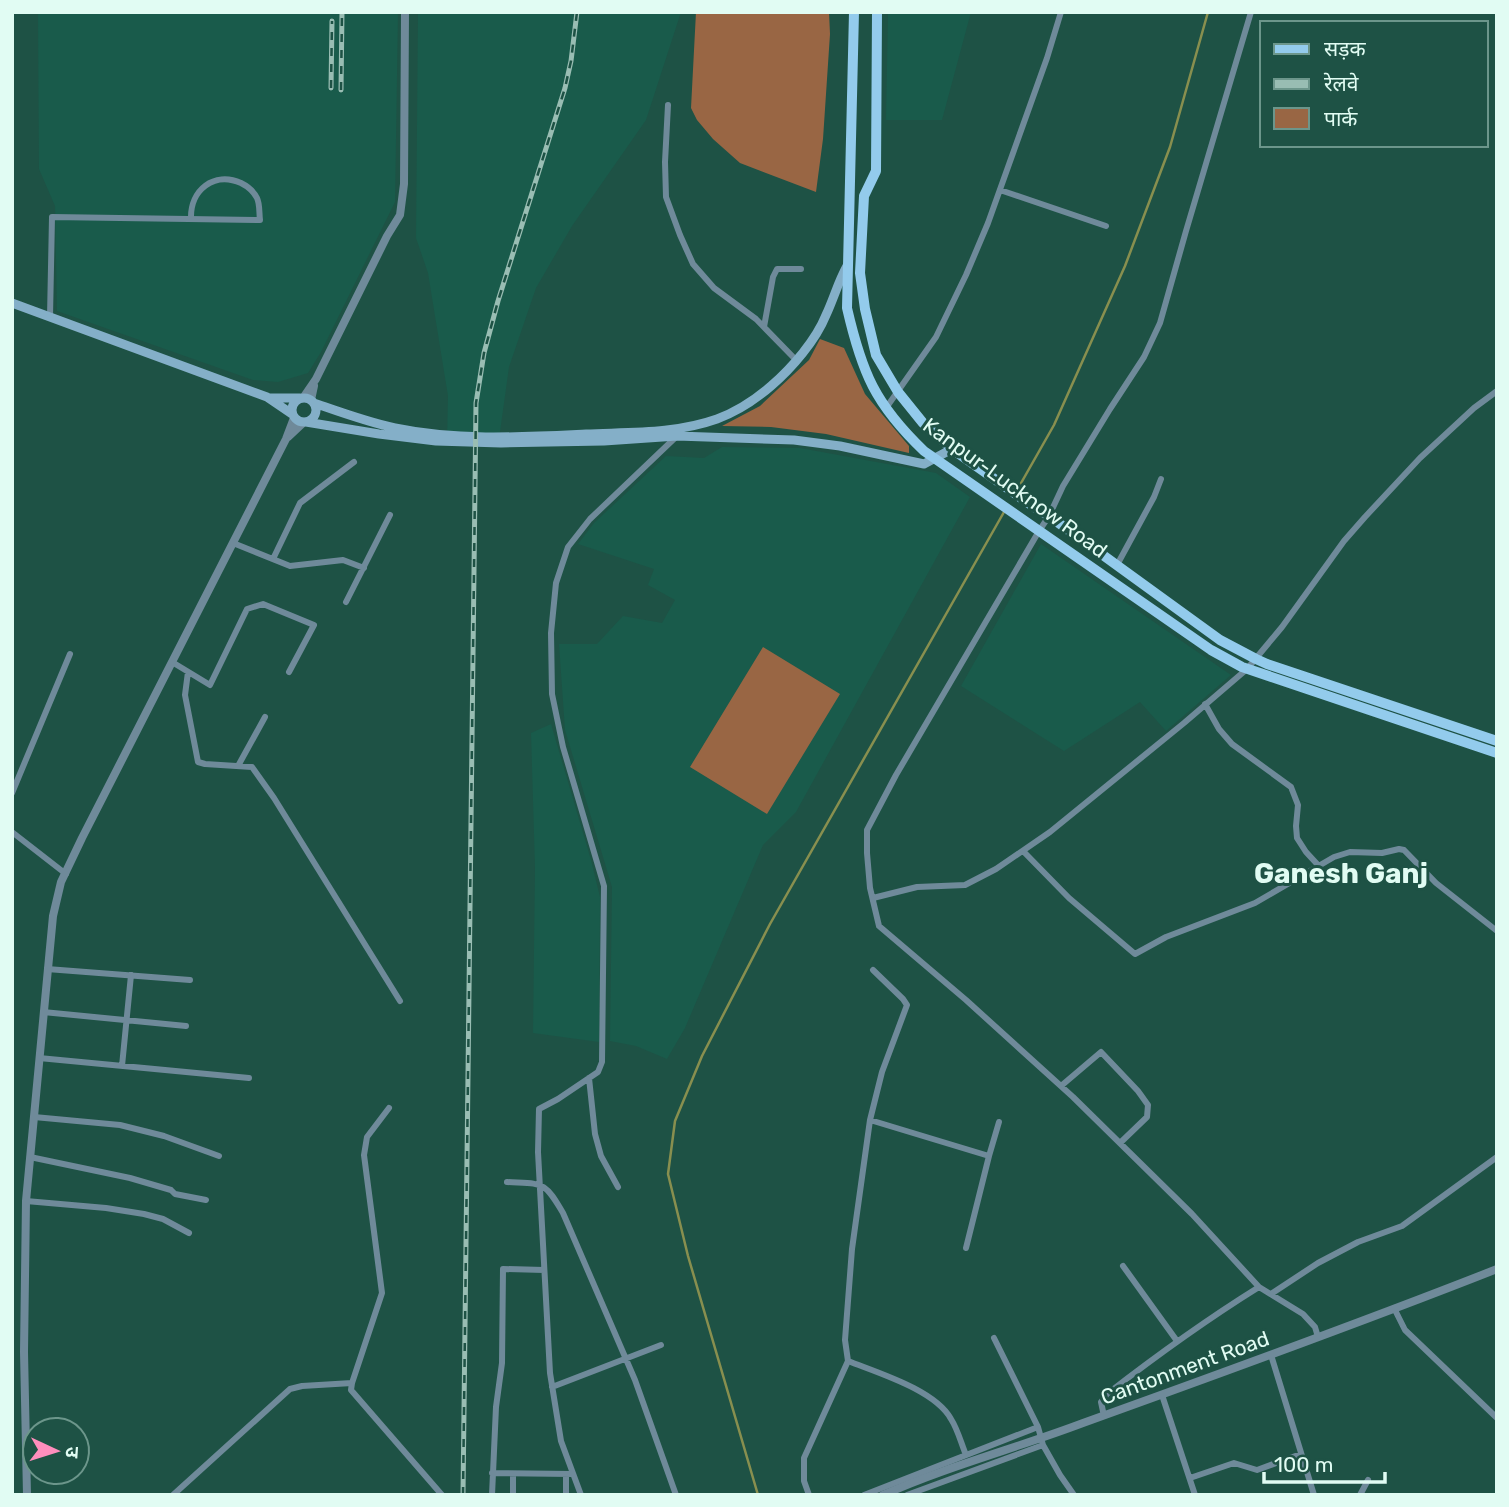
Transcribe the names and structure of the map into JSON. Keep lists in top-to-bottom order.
{
  "streets": {
    "main road": ["Kanpur-Lucknow Road"],
    "street": ["Cantonment Road"]
  },
  "districts": ["Ganesh Ganj"],
  "legend": ["सड़क", "रेलवे", "पार्क"],
  "scale_bar": "100 m",
  "north": "right"
}
